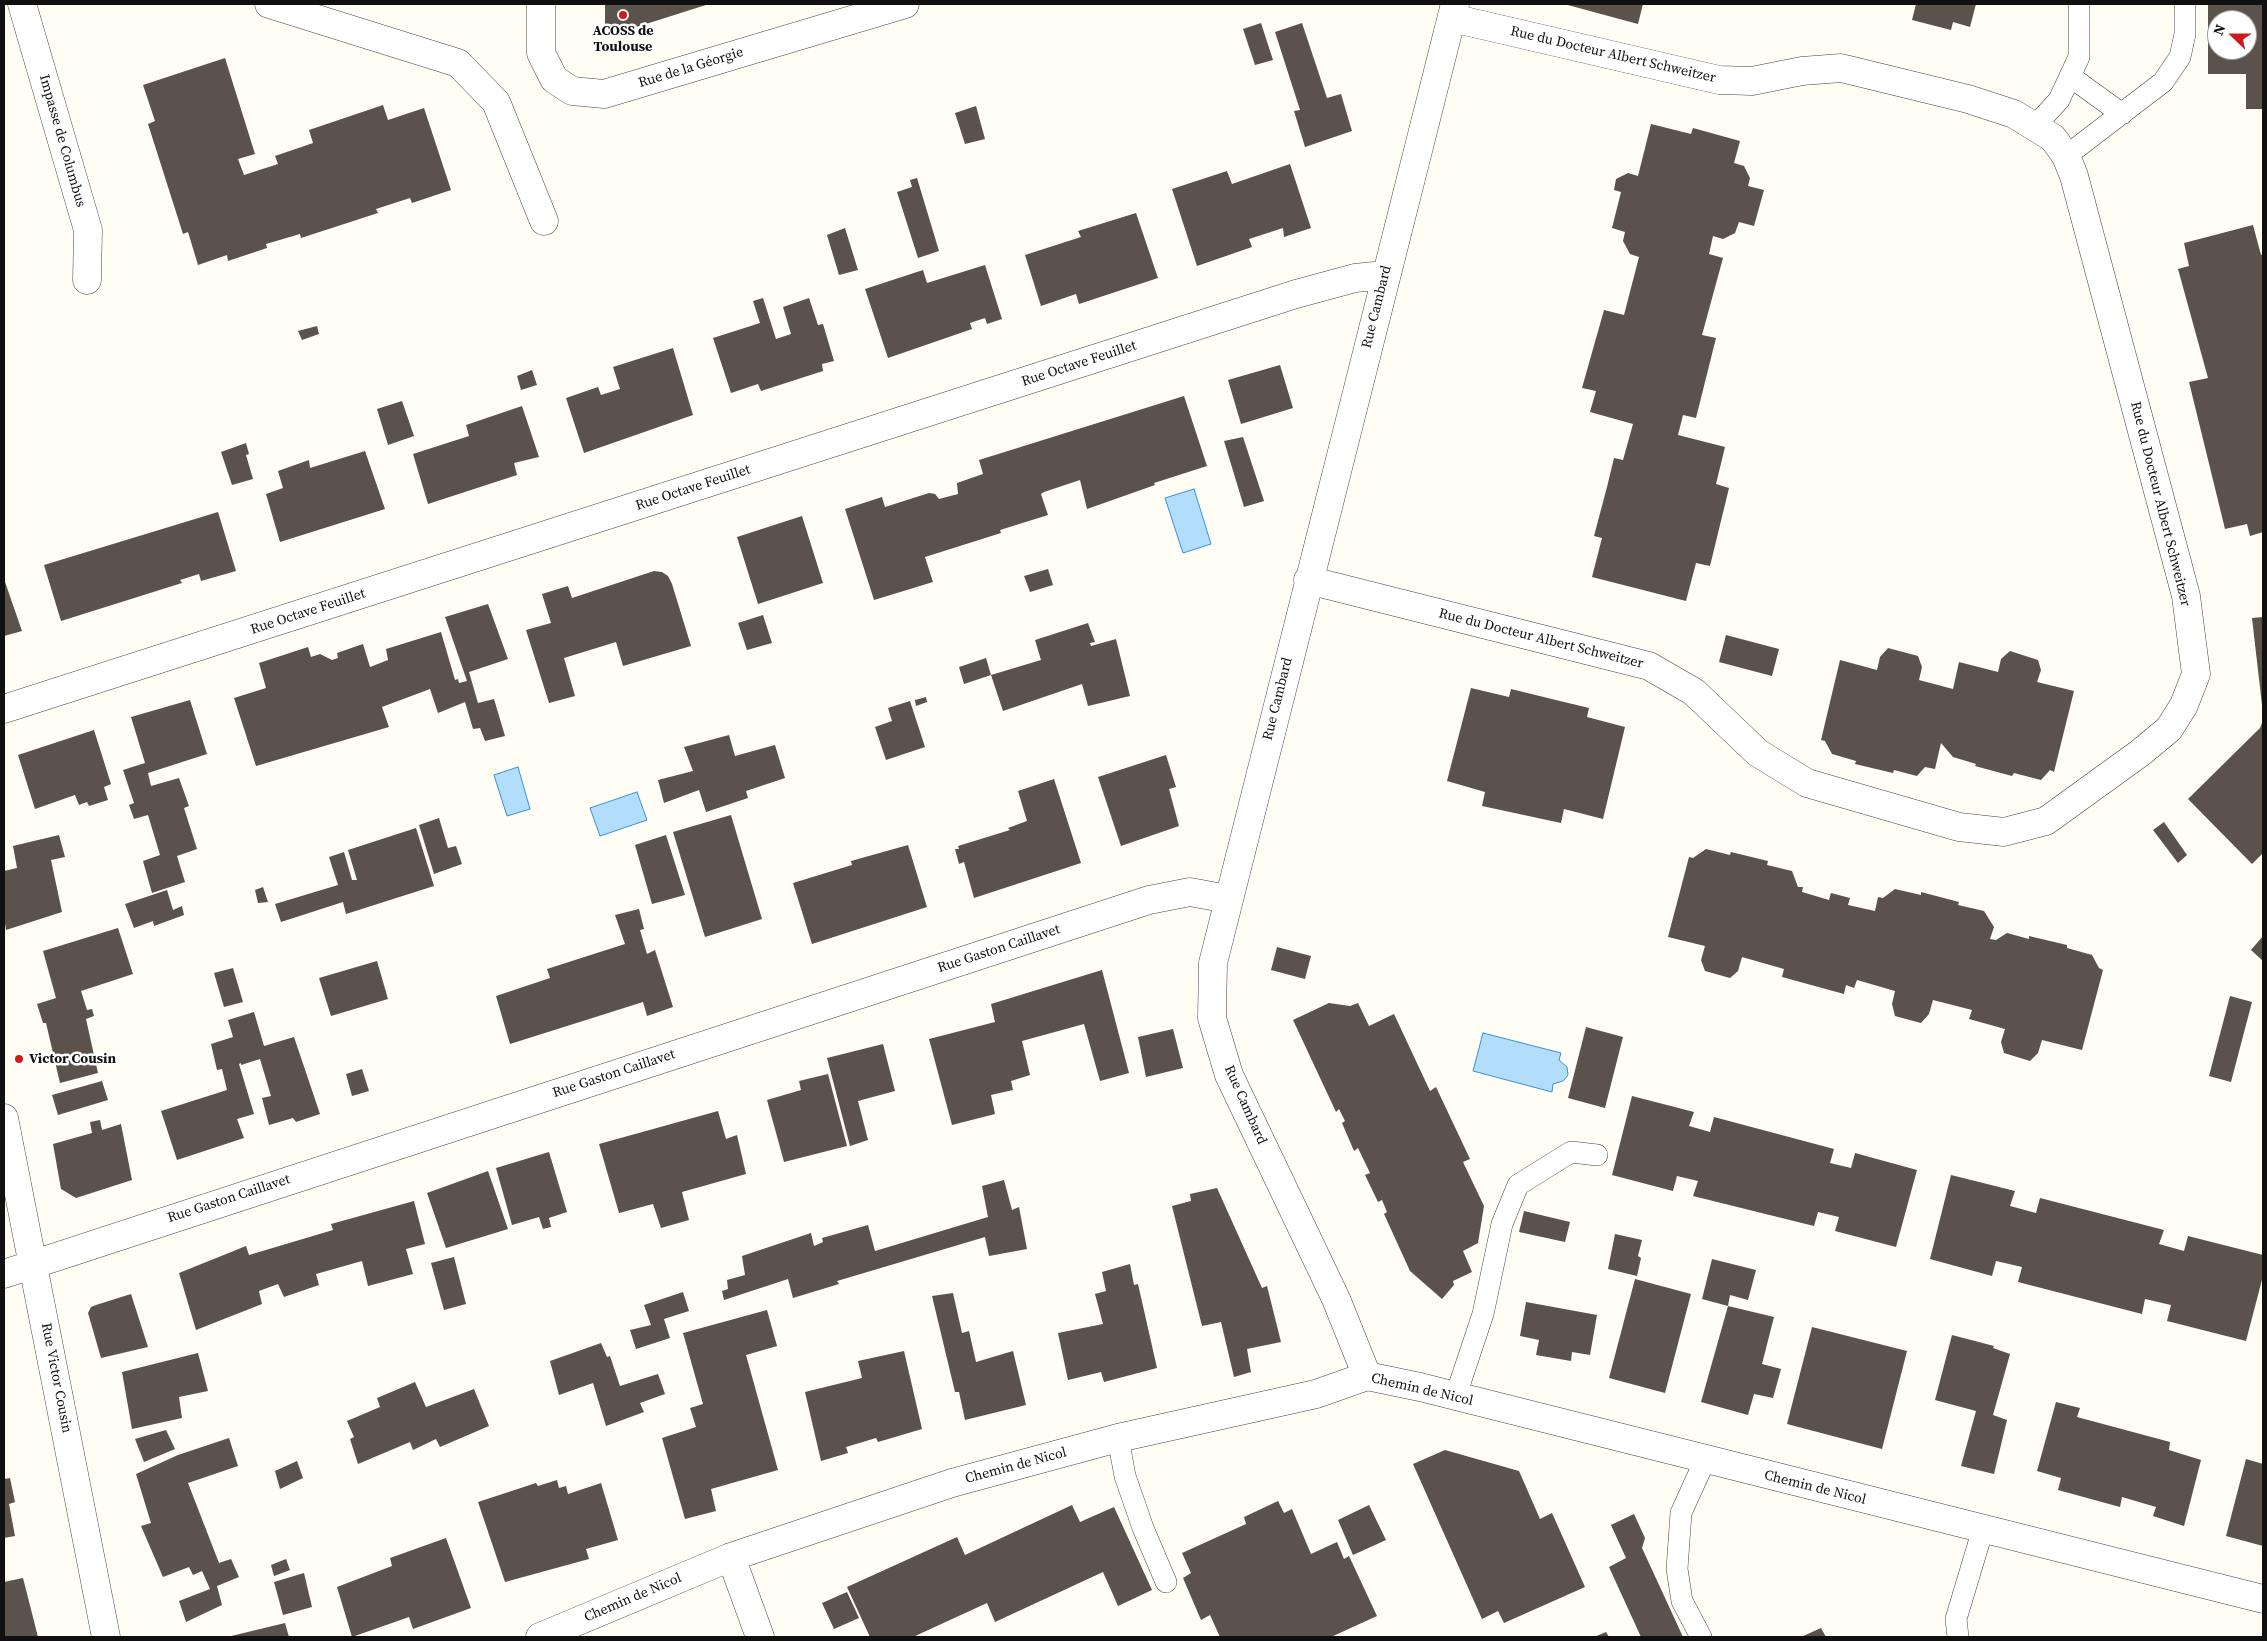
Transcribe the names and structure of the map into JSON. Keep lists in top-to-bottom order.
{
  "streets": {
    "street": [
      "Rue du Docteur Albert Schweitzer",
      "Rue de la Géorgie",
      "Impasse de Columbus",
      "Rue Cambard",
      "Rue Octave Feuillet",
      "Rue Gaston Caillavet",
      "Rue Victor Cousin",
      "Chemin de Nicol"
    ]
  },
  "crossings": [
    ["Rue du Docteur Albert Schweitzer", "Rue Cambard"],
    ["Rue Cambard", "Rue Octave Feuillet"],
    ["Rue Cambard", "Rue Gaston Caillavet"],
    ["Rue Cambard", "Chemin de Nicol"],
    ["Rue Gaston Caillavet", "Rue Victor Cousin"]
  ],
  "places": ["ACOSS de Toulouse", "Victor Cousin"],
  "north": "left"
}
